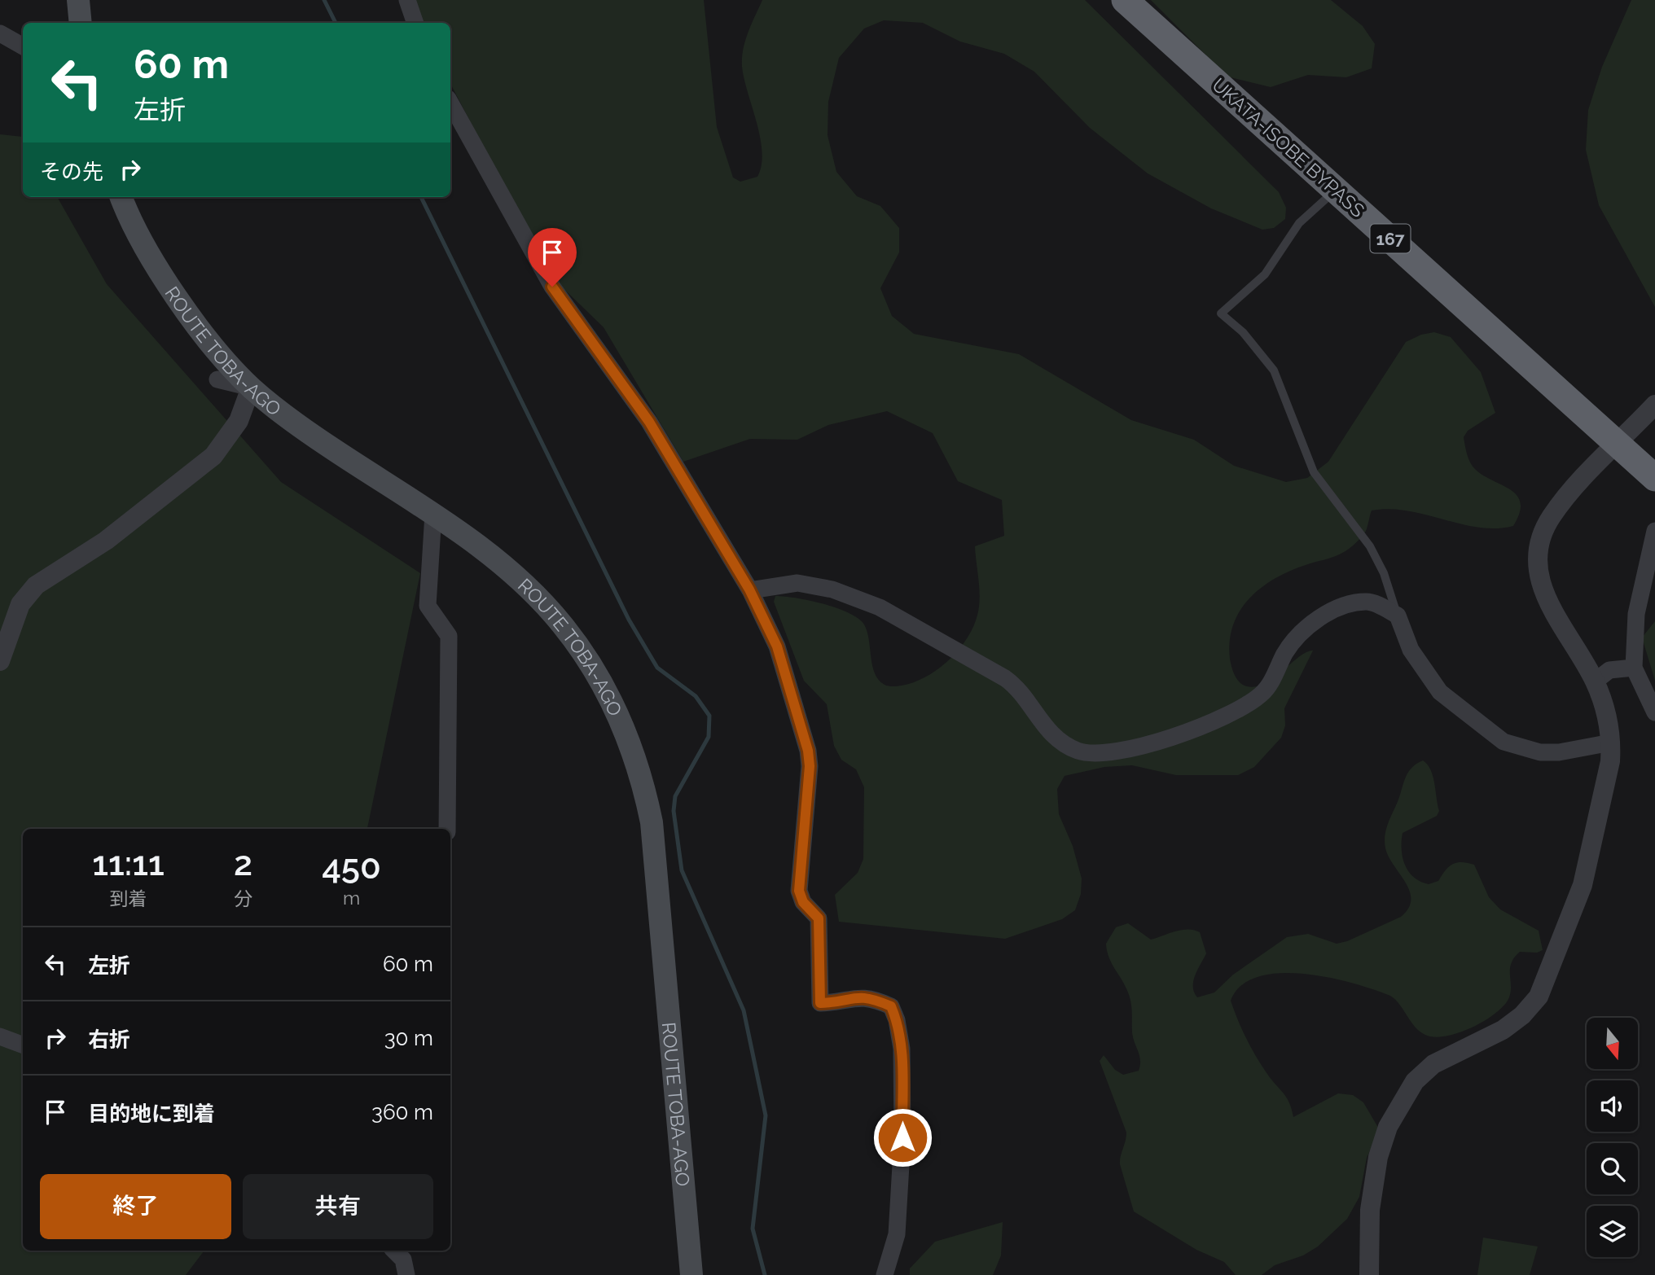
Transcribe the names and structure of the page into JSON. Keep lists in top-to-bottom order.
{
  "streets": {
    "highway": ["UKATA-ISOBE BYPASS", "167"],
    "main road": ["ROUTE TOBA-AGO"]
  },
  "north": "bottom",
  "page": {
    "turn": ["60 m", "左折"],
    "then": "その先",
    "eta": [
      "11:11",
      "到着",
      "2",
      "分",
      "450",
      "m"
    ],
    "list": [
      {
        "name": "左折",
        "value": "60 m"
      },
      {
        "name": "右折",
        "value": "30 m"
      },
      {
        "name": "目的地に到着",
        "value": "360 m"
      }
    ],
    "buttons": ["終了", "共有"]
  }
}
